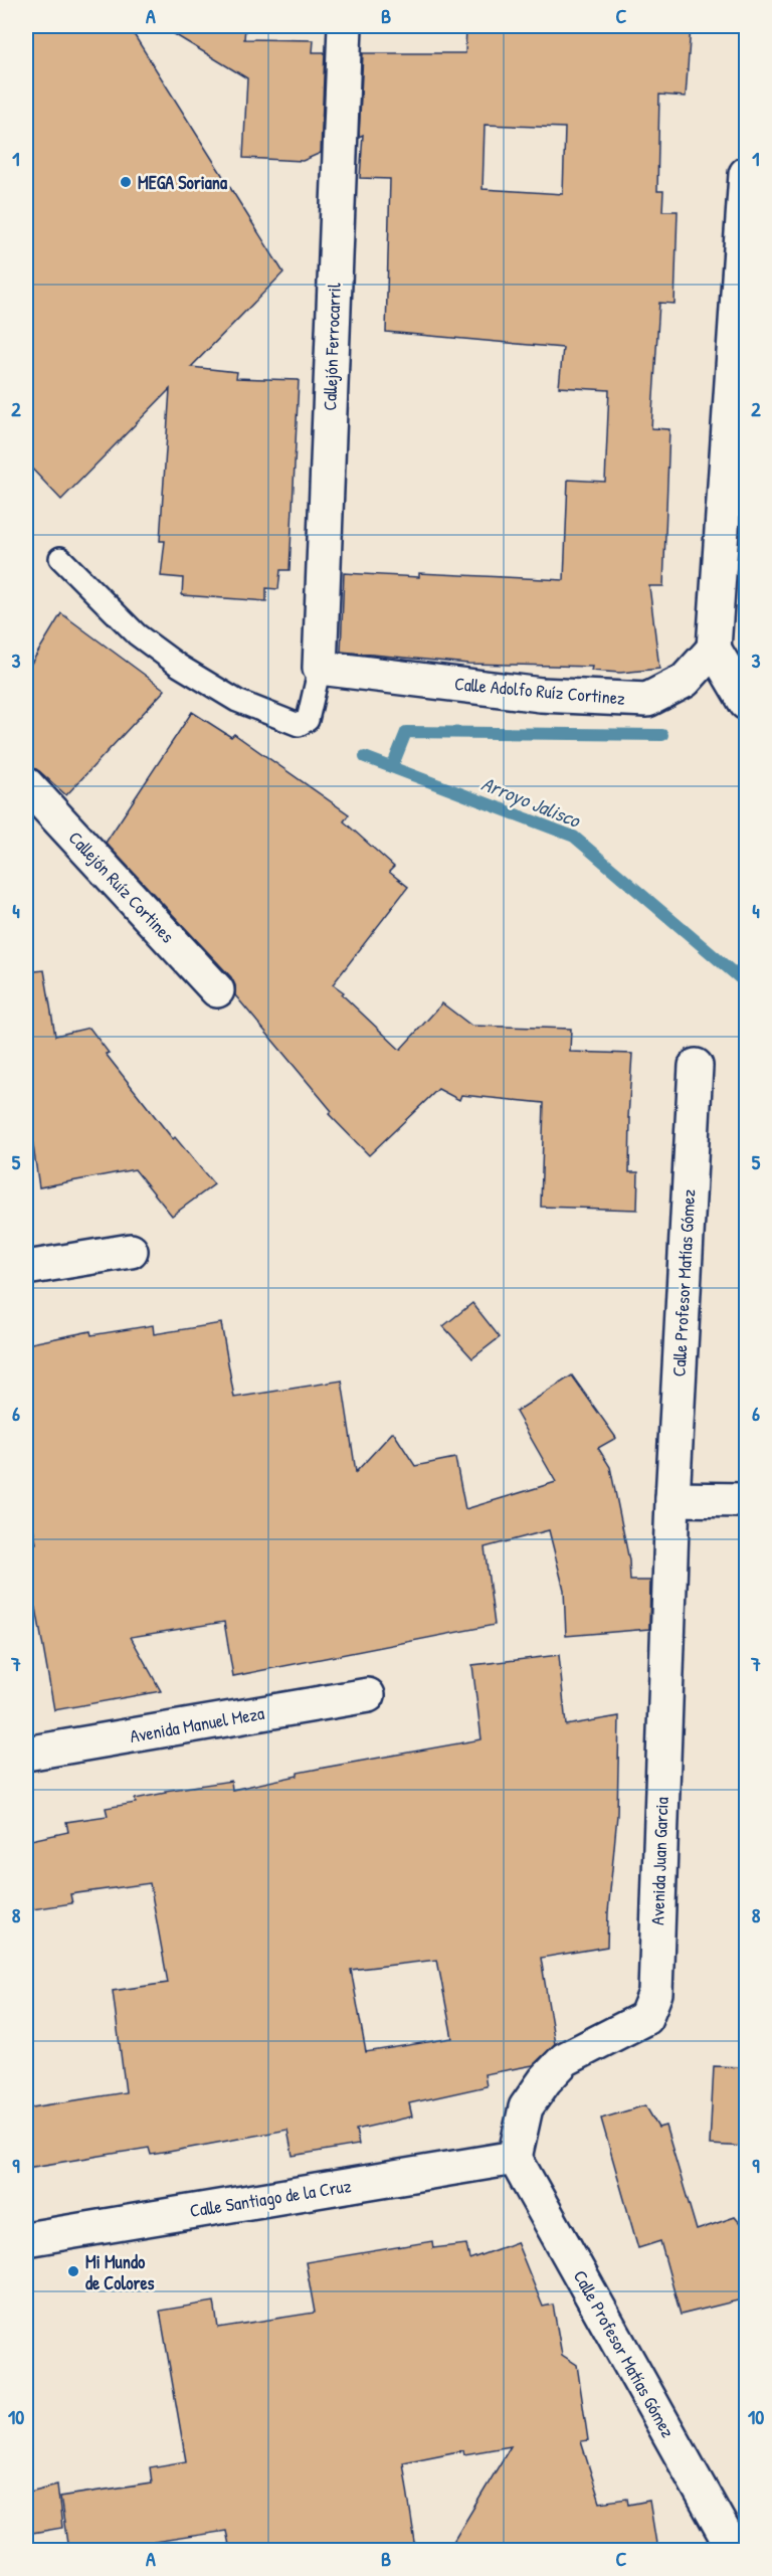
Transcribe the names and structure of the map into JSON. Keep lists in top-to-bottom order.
{
  "streets": {
    "street": [
      "Callejón Ferrocarril",
      "Calle Adolfo Ruíz Cortinez",
      "Callejón Ruíz Cortines",
      "Calle Profesor Matías Gómez",
      "Avenida Manuel Meza",
      "Avenida Juan Garcia",
      "Calle Santiago de la Cruz"
    ]
  },
  "crossings": [
    ["Callejón Ferrocarril", "Calle Adolfo Ruíz Cortinez"],
    ["Calle Profesor Matías Gómez", "Avenida Juan Garcia"],
    ["Calle Profesor Matías Gómez", "Calle Santiago de la Cruz"],
    ["Avenida Juan Garcia", "Calle Santiago de la Cruz"]
  ],
  "water": ["Arroyo Jalisco"],
  "places": ["MEGA Soriana", "Mi Mundo de Colores"],
  "grid": {
    "columns": ["A", "B", "C"],
    "rows": [
      "1",
      "2",
      "3",
      "4",
      "5",
      "6",
      "7",
      "8",
      "9",
      "10"
    ]
  }
}
